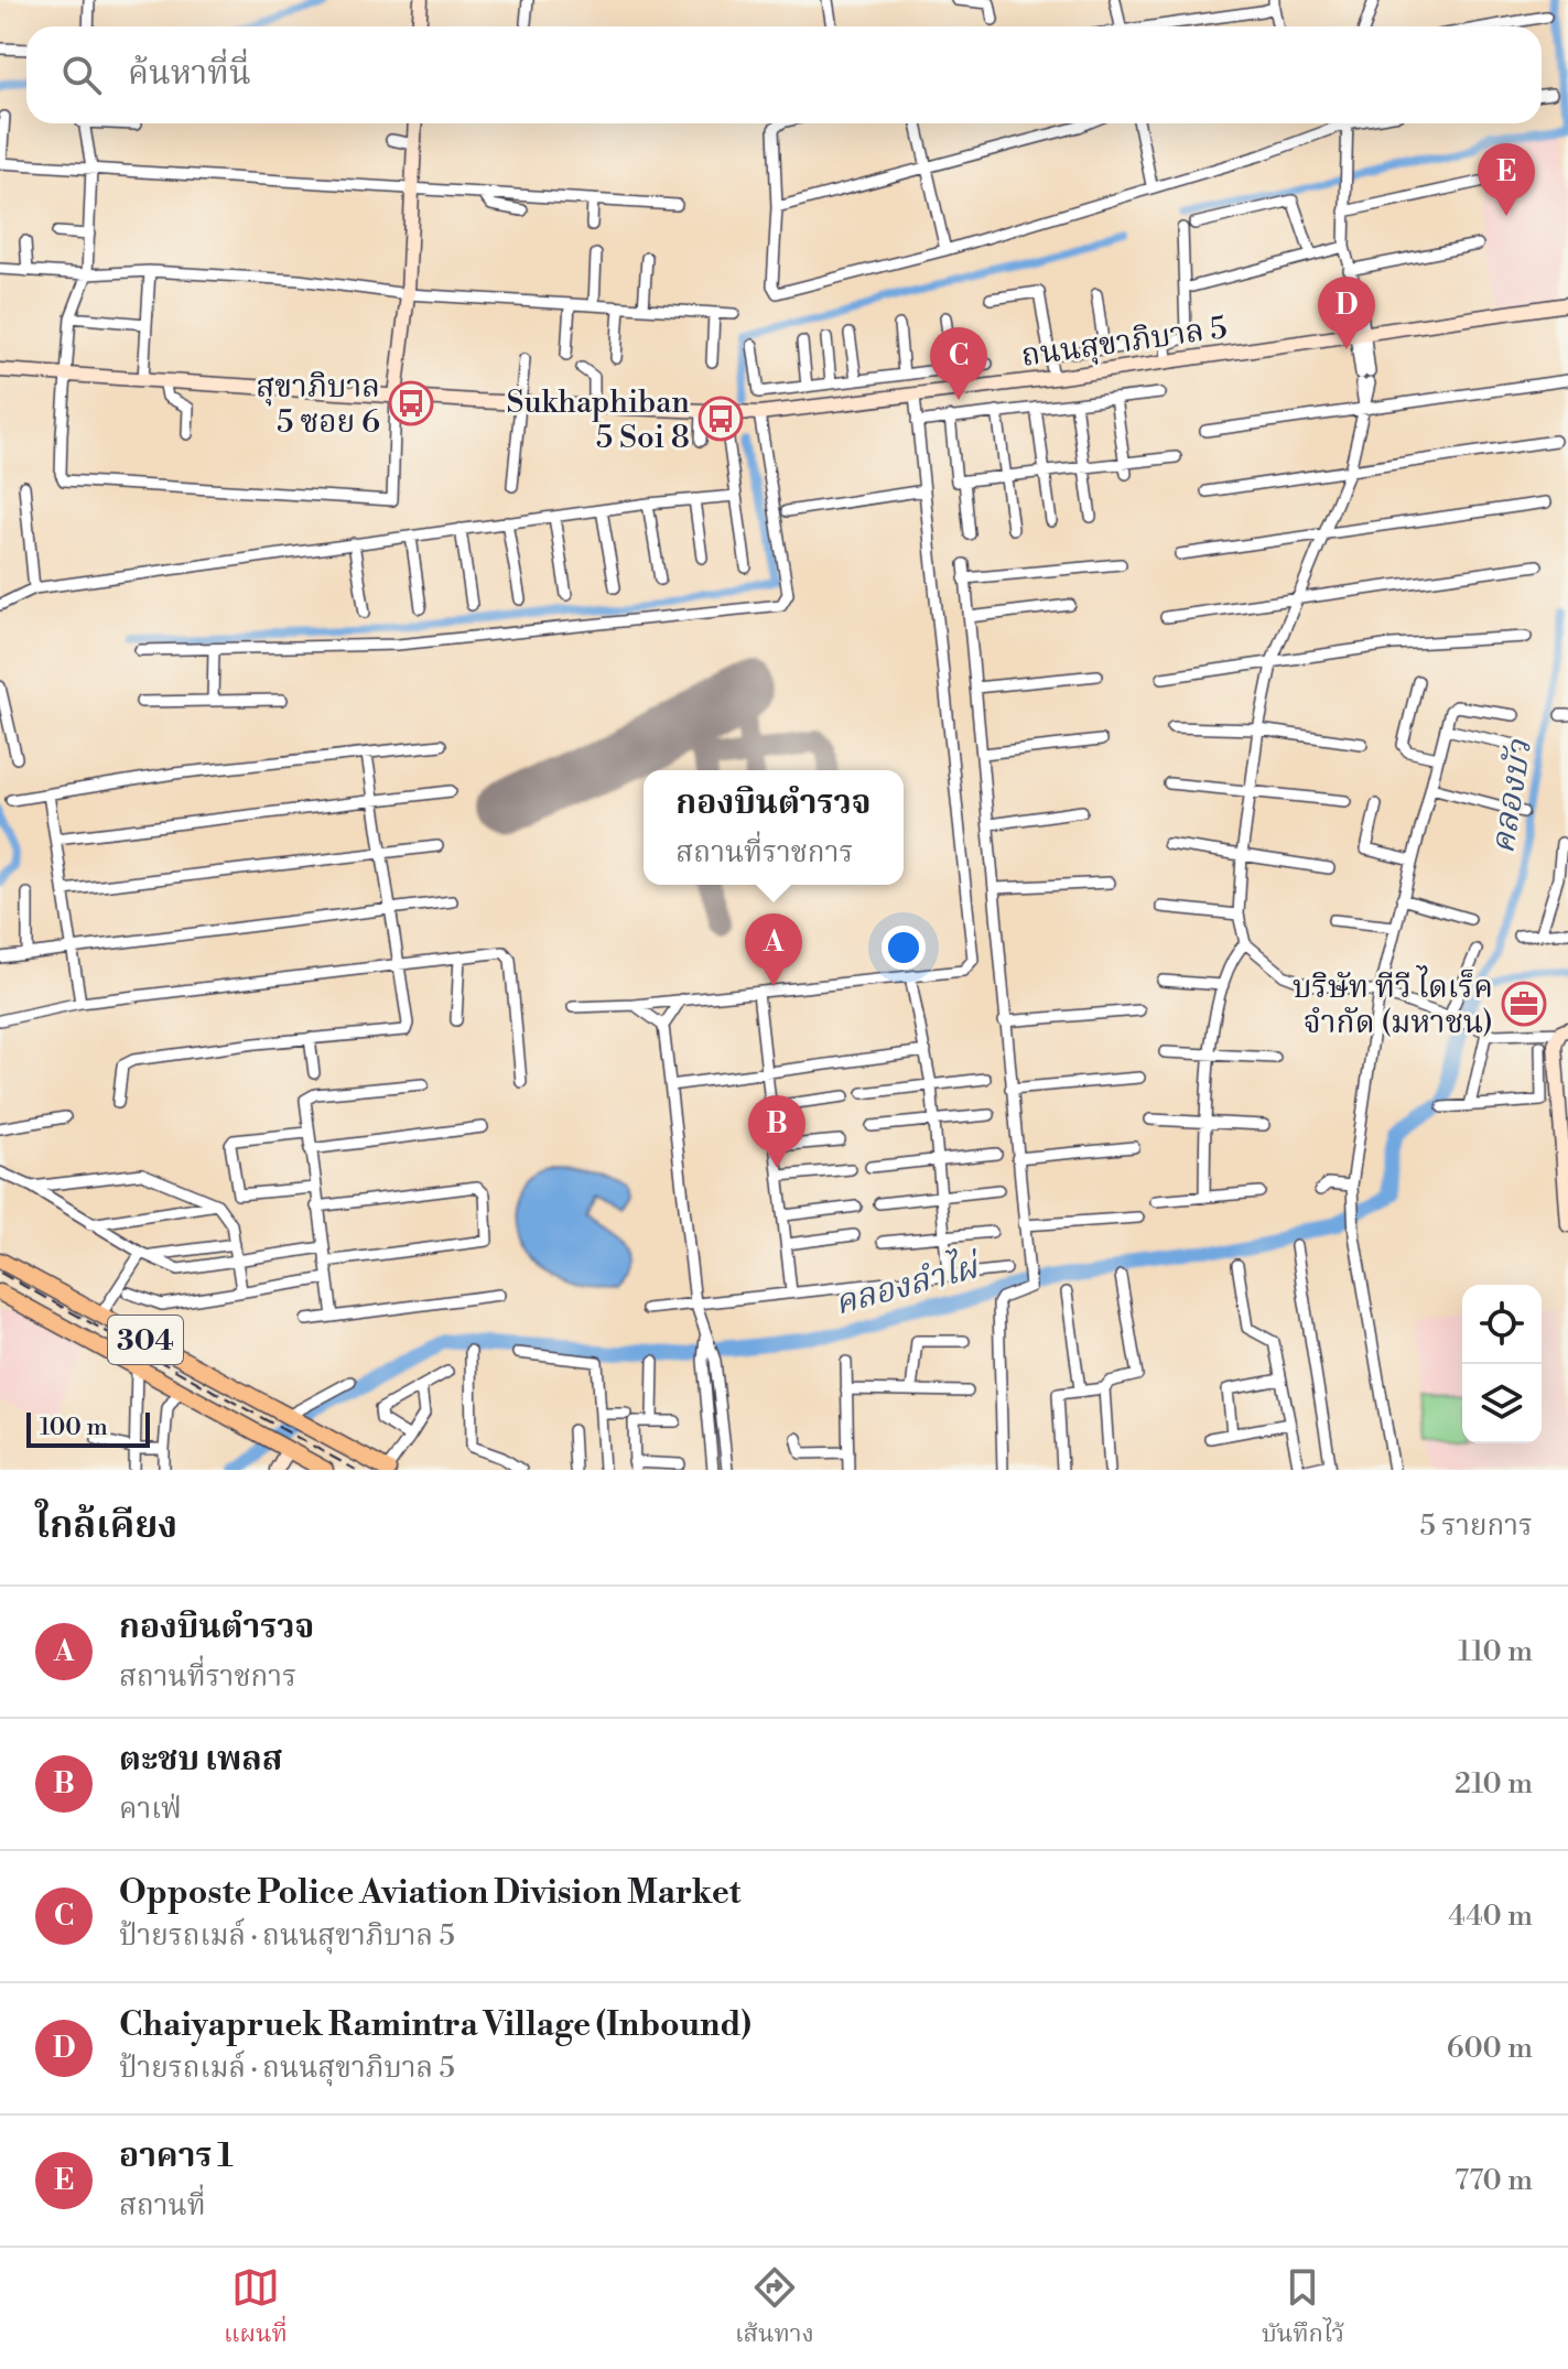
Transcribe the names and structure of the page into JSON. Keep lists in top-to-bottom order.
{
  "streets": {
    "main road": ["304"],
    "street": ["ถนนสุขาภิบาล 5"]
  },
  "water": ["คลองบัว", "คลองลำไผ่"],
  "places": {
    "bus stop": ["สุขาภิบาล 5 ซอย 6", "Sukhaphiban 5 Soi 8"],
    "office": ["บริษัท ทีวี ไดเร็ค จำกัด (มหาชน)"]
  },
  "scale_bar": "100 m",
  "page": {
    "search": "ค้นหาที่นี่",
    "pins": [
      "E",
      "D",
      "C",
      "A",
      "B"
    ],
    "popup": ["กองบินตำรวจ", "สถานที่ราชการ"],
    "scale": "100 m",
    "heading": ["ใกล้เคียง", "5 รายการ"],
    "list": [
      {
        "mark": "A",
        "name": "กองบินตำรวจ",
        "note": "สถานที่ราชการ",
        "value": "110 m"
      },
      {
        "mark": "B",
        "name": "ตะชบ เพลส",
        "note": "คาเฟ่",
        "value": "210 m"
      },
      {
        "mark": "C",
        "name": "Opposte Police Aviation Division Market",
        "note": "ป้ายรถเมล์ · ถนนสุขาภิบาล 5",
        "value": "440 m"
      },
      {
        "mark": "D",
        "name": "Chaiyapruek Ramintra Village (Inbound)",
        "note": "ป้ายรถเมล์ · ถนนสุขาภิบาล 5",
        "value": "600 m"
      },
      {
        "mark": "E",
        "name": "อาคาร 1",
        "note": "สถานที่",
        "value": "770 m"
      }
    ],
    "nav": ["แผนที่", "เส้นทาง", "บันทึกไว้"]
  }
}
